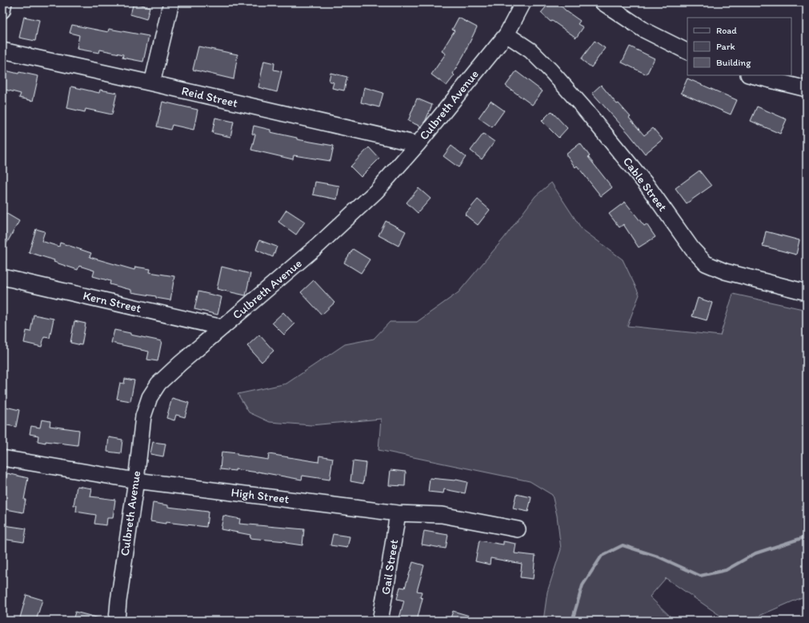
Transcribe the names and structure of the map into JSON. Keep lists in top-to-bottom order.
{
  "streets": {
    "street": [
      "Reid Street",
      "Culbreth Avenue",
      "Cable Street",
      "Kern Street",
      "High Street",
      "Gail Street"
    ]
  },
  "crossings": [
    ["Reid Street", "Culbreth Avenue"],
    ["Culbreth Avenue", "Cable Street"],
    ["Culbreth Avenue", "Kern Street"],
    ["Culbreth Avenue", "High Street"],
    ["High Street", "Gail Street"]
  ],
  "legend": ["Road", "Park", "Building"]
}
